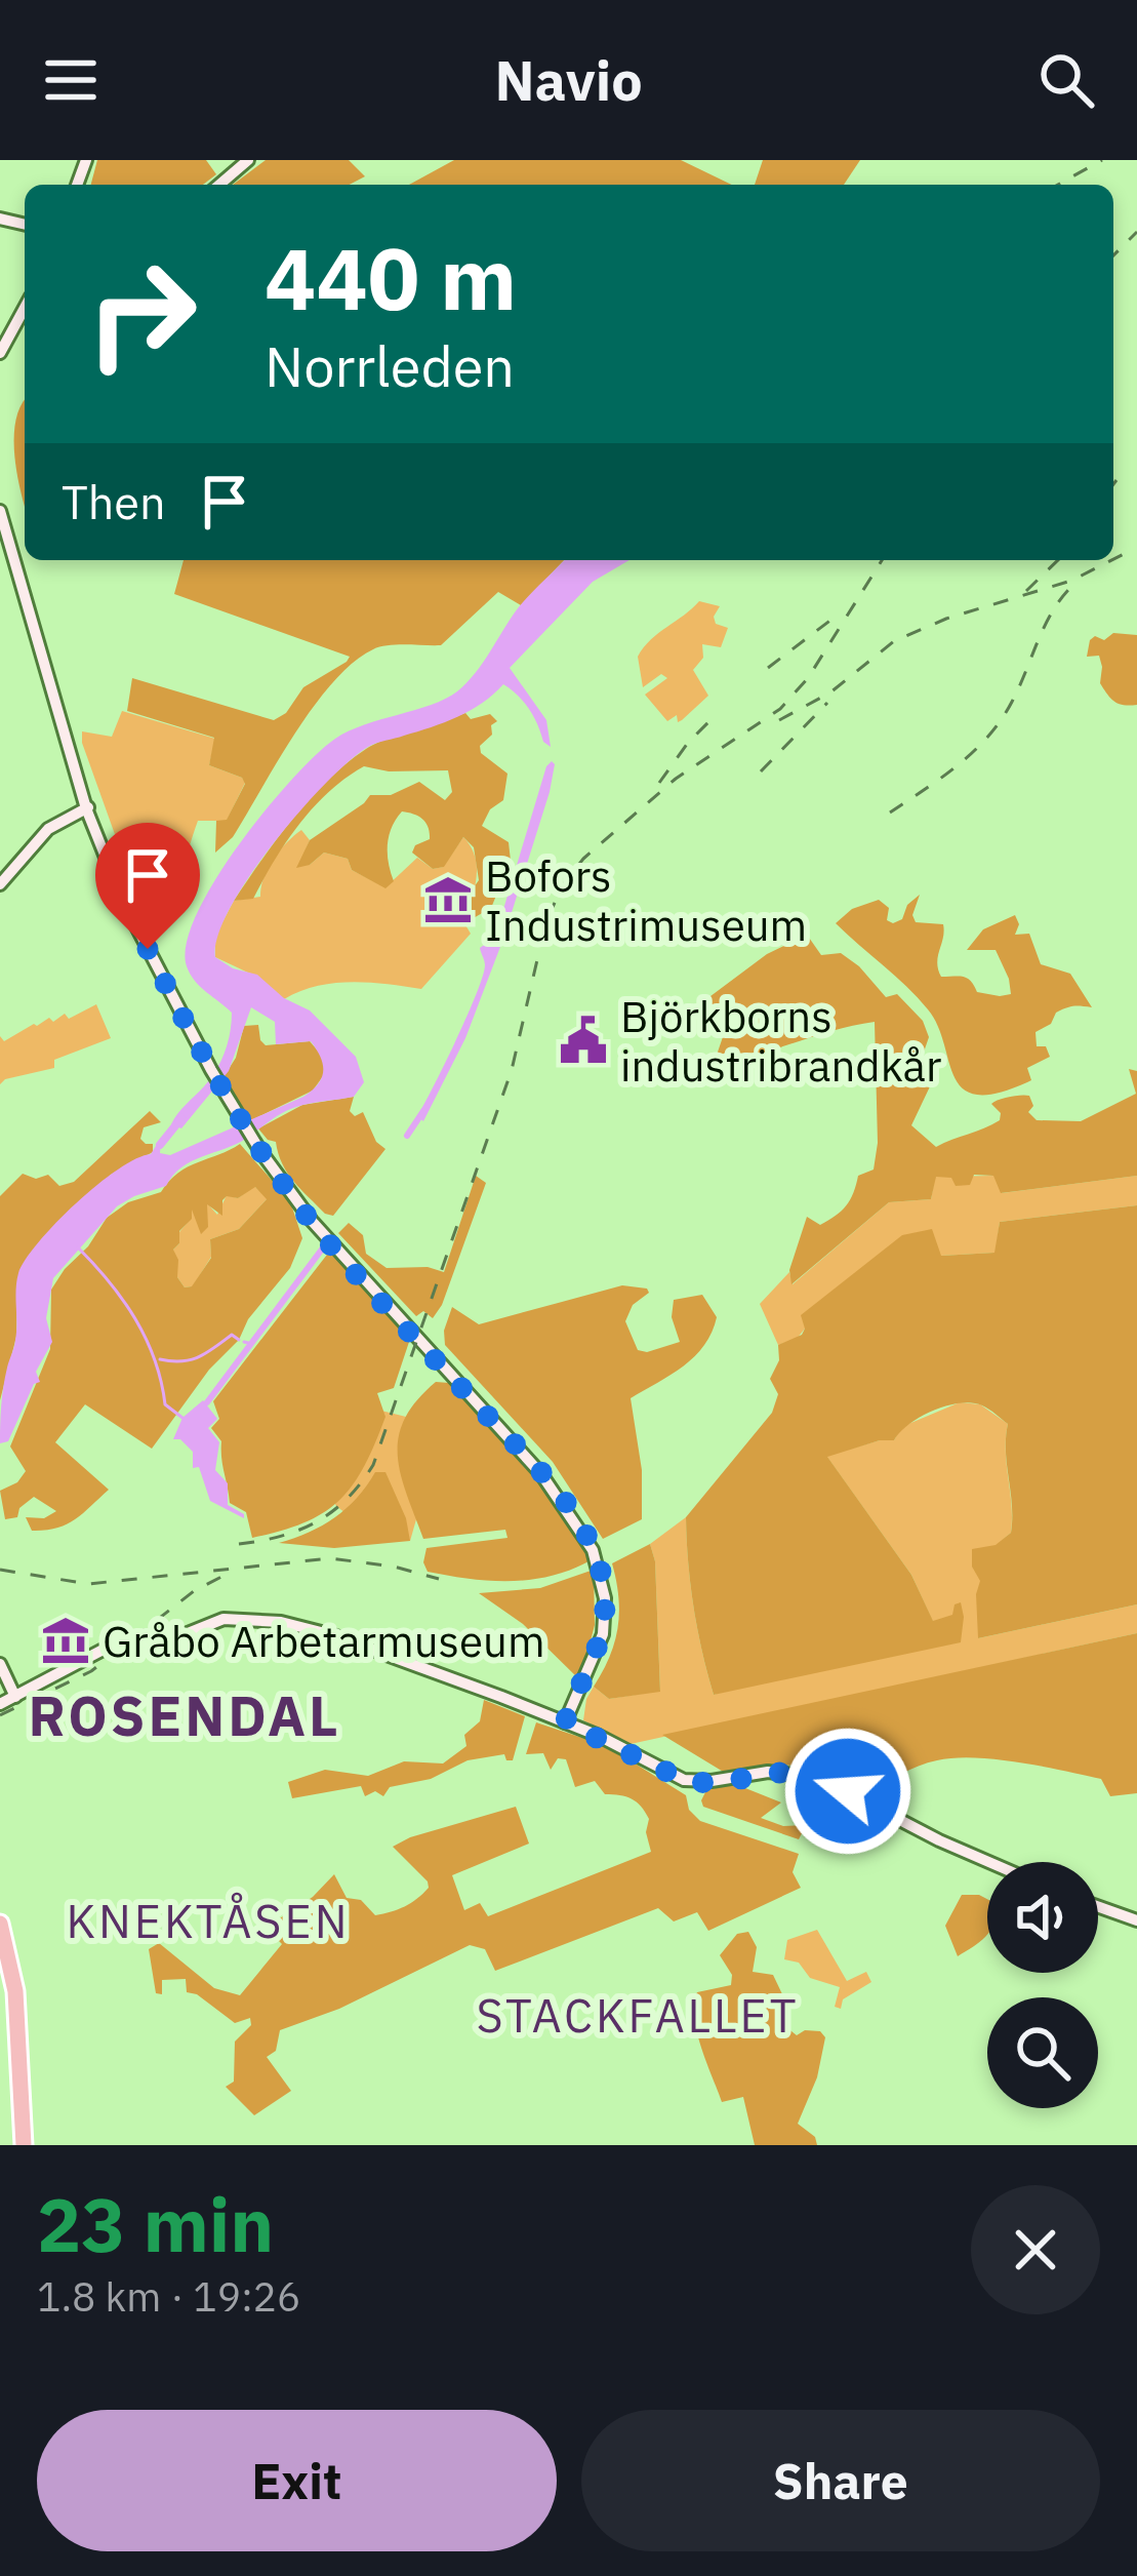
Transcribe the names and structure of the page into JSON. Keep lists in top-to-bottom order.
{
  "districts": ["ROSENDAL", "KNEKTÅSEN", "STACKFALLET"],
  "places": {
    "museum": ["Bofors Industrimuseum", "Gråbo Arbetarmuseum"],
    "public building": ["Björkborns industribrandkår"]
  },
  "page": {
    "header": "Navio",
    "turn": ["440 m", "Norrleden"],
    "then": "Then",
    "heading": ["23 min", "1.8 km · 19:26"],
    "buttons": ["Exit", "Share"]
  }
}
